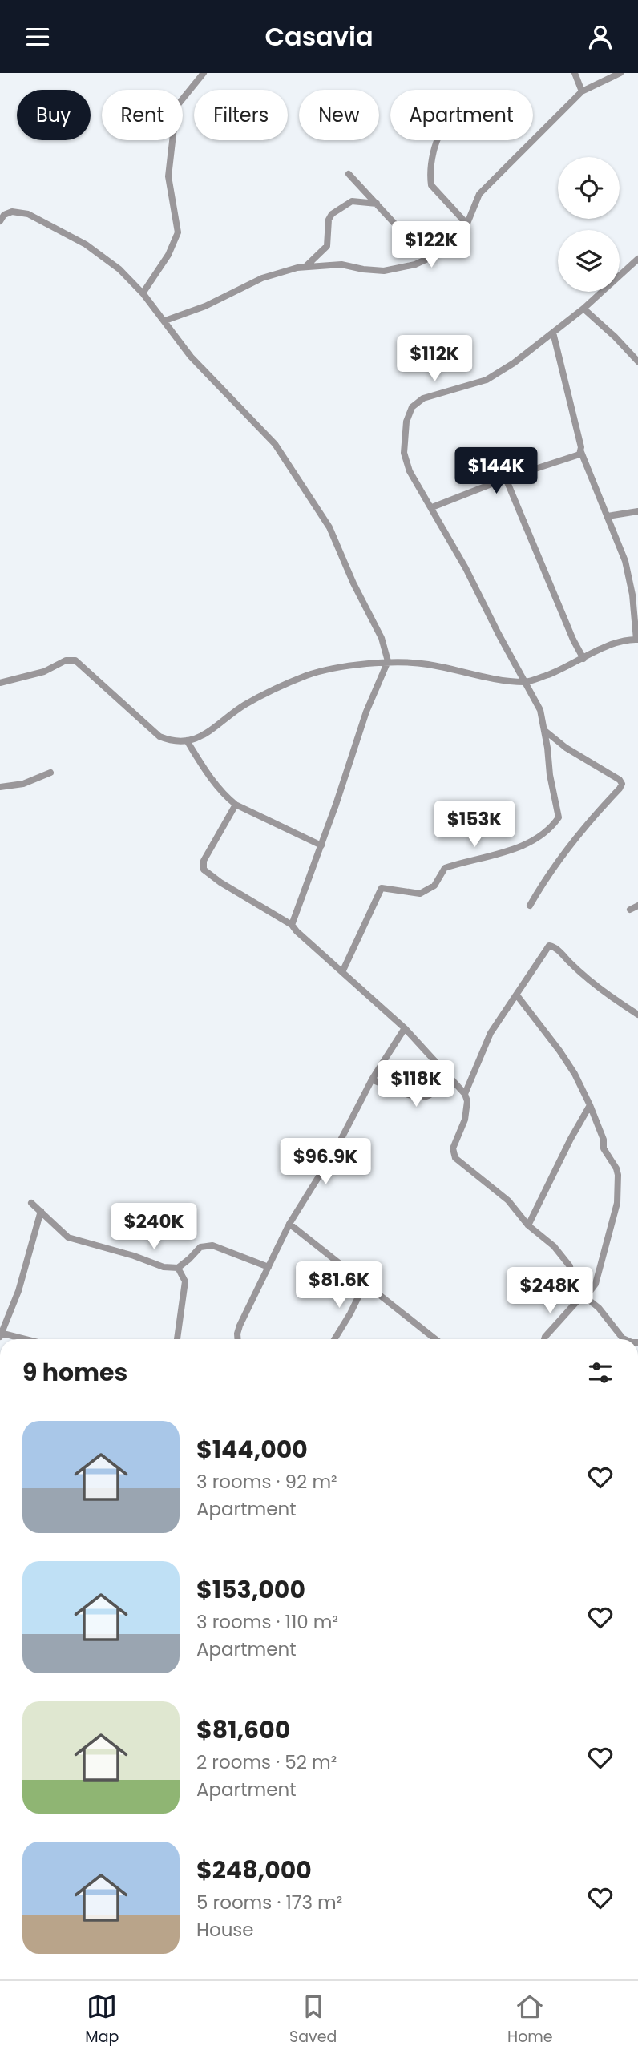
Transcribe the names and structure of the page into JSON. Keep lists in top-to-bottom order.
{
  "page": {
    "header": "Casavia",
    "chip": [
      "Buy",
      "Rent",
      "Filters",
      "New",
      "Apartment"
    ],
    "price": [
      "$122K",
      "$112K",
      "$144K",
      "$153K",
      "$118K",
      "$96.9K",
      "$240K",
      "$81.6K",
      "$248K"
    ],
    "heading": "9 homes",
    "list": [
      {
        "name": "$144,000",
        "note": "3 rooms · 92 m² · Apartment"
      },
      {
        "name": "$153,000",
        "note": "3 rooms · 110 m² · Apartment"
      },
      {
        "name": "$81,600",
        "note": "2 rooms · 52 m² · Apartment"
      },
      {
        "name": "$248,000",
        "note": "5 rooms · 173 m² · House"
      }
    ],
    "tabs": ["Map", "Saved", "Home"]
  }
}
